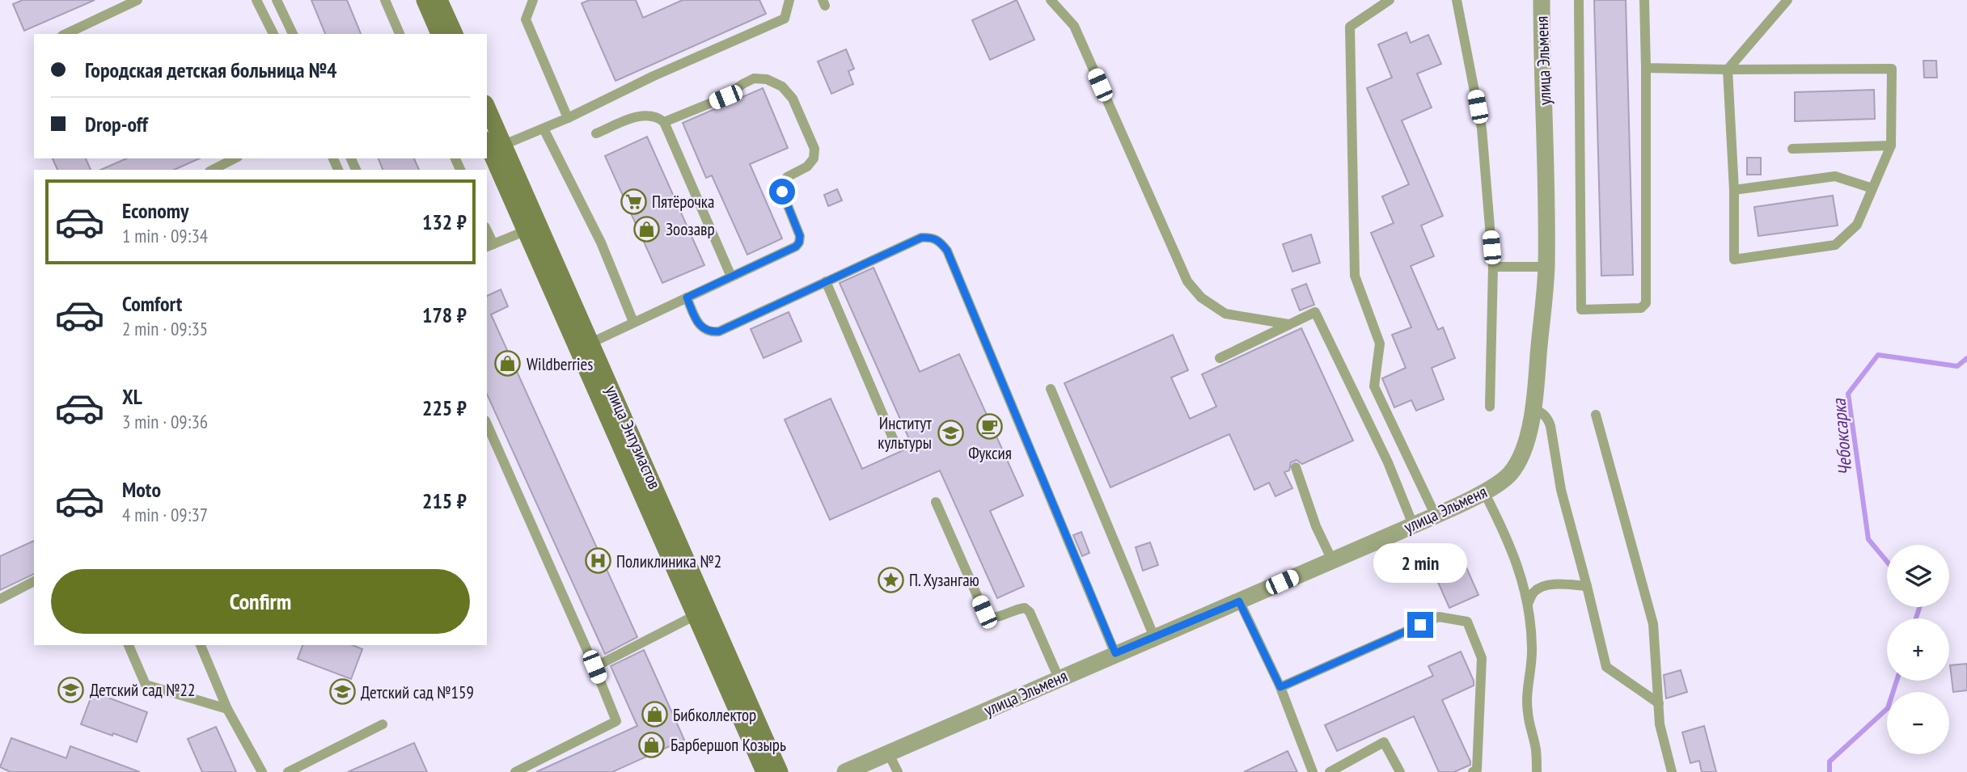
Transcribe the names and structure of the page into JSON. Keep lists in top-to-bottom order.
{
  "streets": {
    "main road": ["улица Энтузиастов"],
    "street": ["улица Эльменя"]
  },
  "water": ["Чебоксарка"],
  "places": {
    "supermarket": ["Пятёрочка"],
    "shop": [
      "Зоозавр",
      "Wildberries",
      "Бибколлектор",
      "Барбершоп Козырь"
    ],
    "cafe": ["Фуксия"],
    "school or university": ["Институт культуры", "Детский сад №22", "Детский сад №159"],
    "hospital": ["Поликлиника №2"],
    "place": ["П. Хузангаю"]
  },
  "page": {
    "banner": ["Городская детская больница №4", "Drop-off"],
    "list": [
      {
        "name": "Economy",
        "note": "1 min · 09:34",
        "value": "132 ₽"
      },
      {
        "name": "Comfort",
        "note": "2 min · 09:35",
        "value": "178 ₽"
      },
      {
        "name": "XL",
        "note": "3 min · 09:36",
        "value": "225 ₽"
      },
      {
        "name": "Moto",
        "note": "4 min · 09:37",
        "value": "215 ₽"
      }
    ],
    "bubble": "2 min",
    "map_buttons": ["+", "−"],
    "buttons": "Confirm"
  }
}
